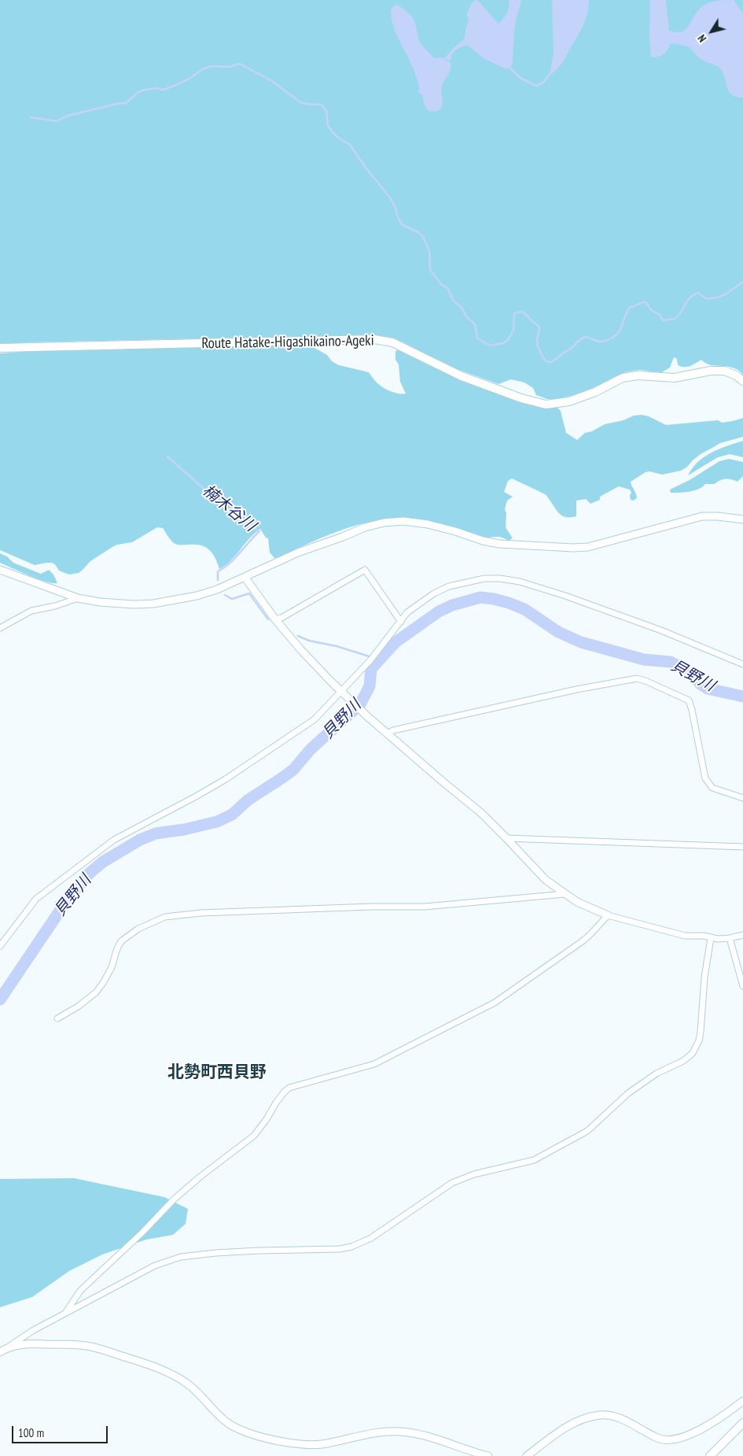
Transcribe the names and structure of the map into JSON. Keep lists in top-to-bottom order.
{
  "streets": {
    "main road": ["Route Hatake-Higashikaino-Ageki"]
  },
  "districts": ["北勢町西貝野"],
  "water": ["楠木谷川", "貝野川"],
  "scale_bar": "100 m",
  "north": "bottom left"
}
